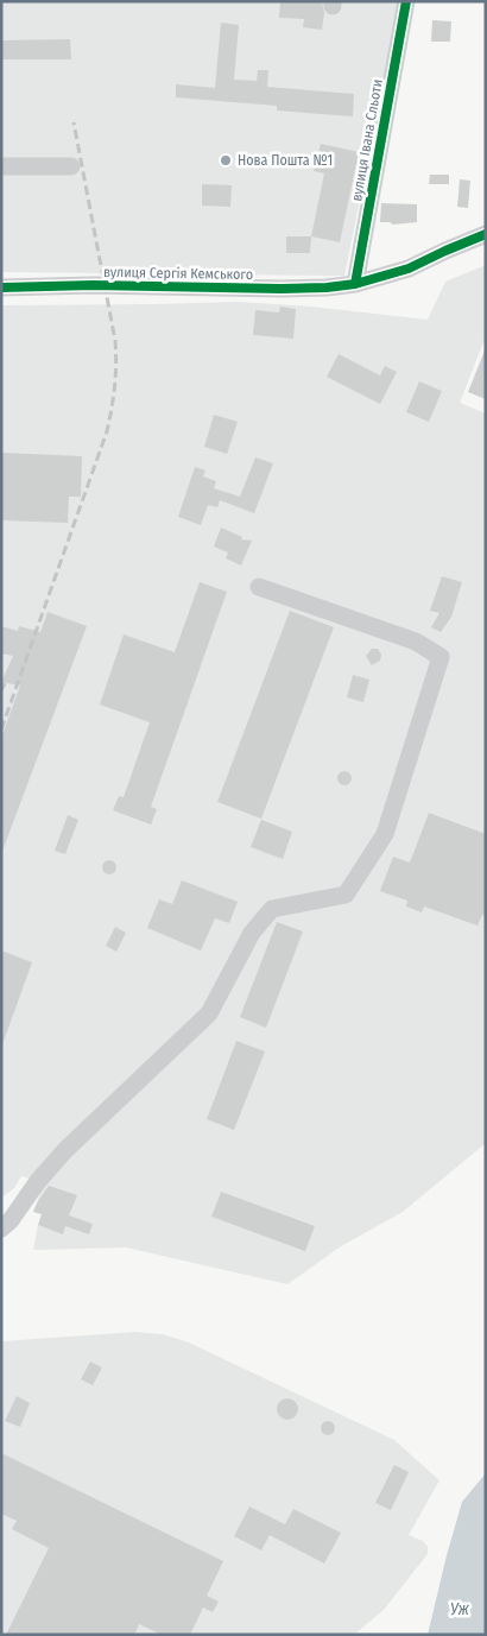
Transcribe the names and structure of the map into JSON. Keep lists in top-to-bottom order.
{
  "streets": {
    "street": ["вулиця Івана Сльоти", "вулиця Сергія Кемського"]
  },
  "crossings": [
    ["вулиця Івана Сльоти", "вулиця Сергія Кемського"]
  ],
  "water": ["Уж"],
  "places": ["Нова Пошта №1"]
}
